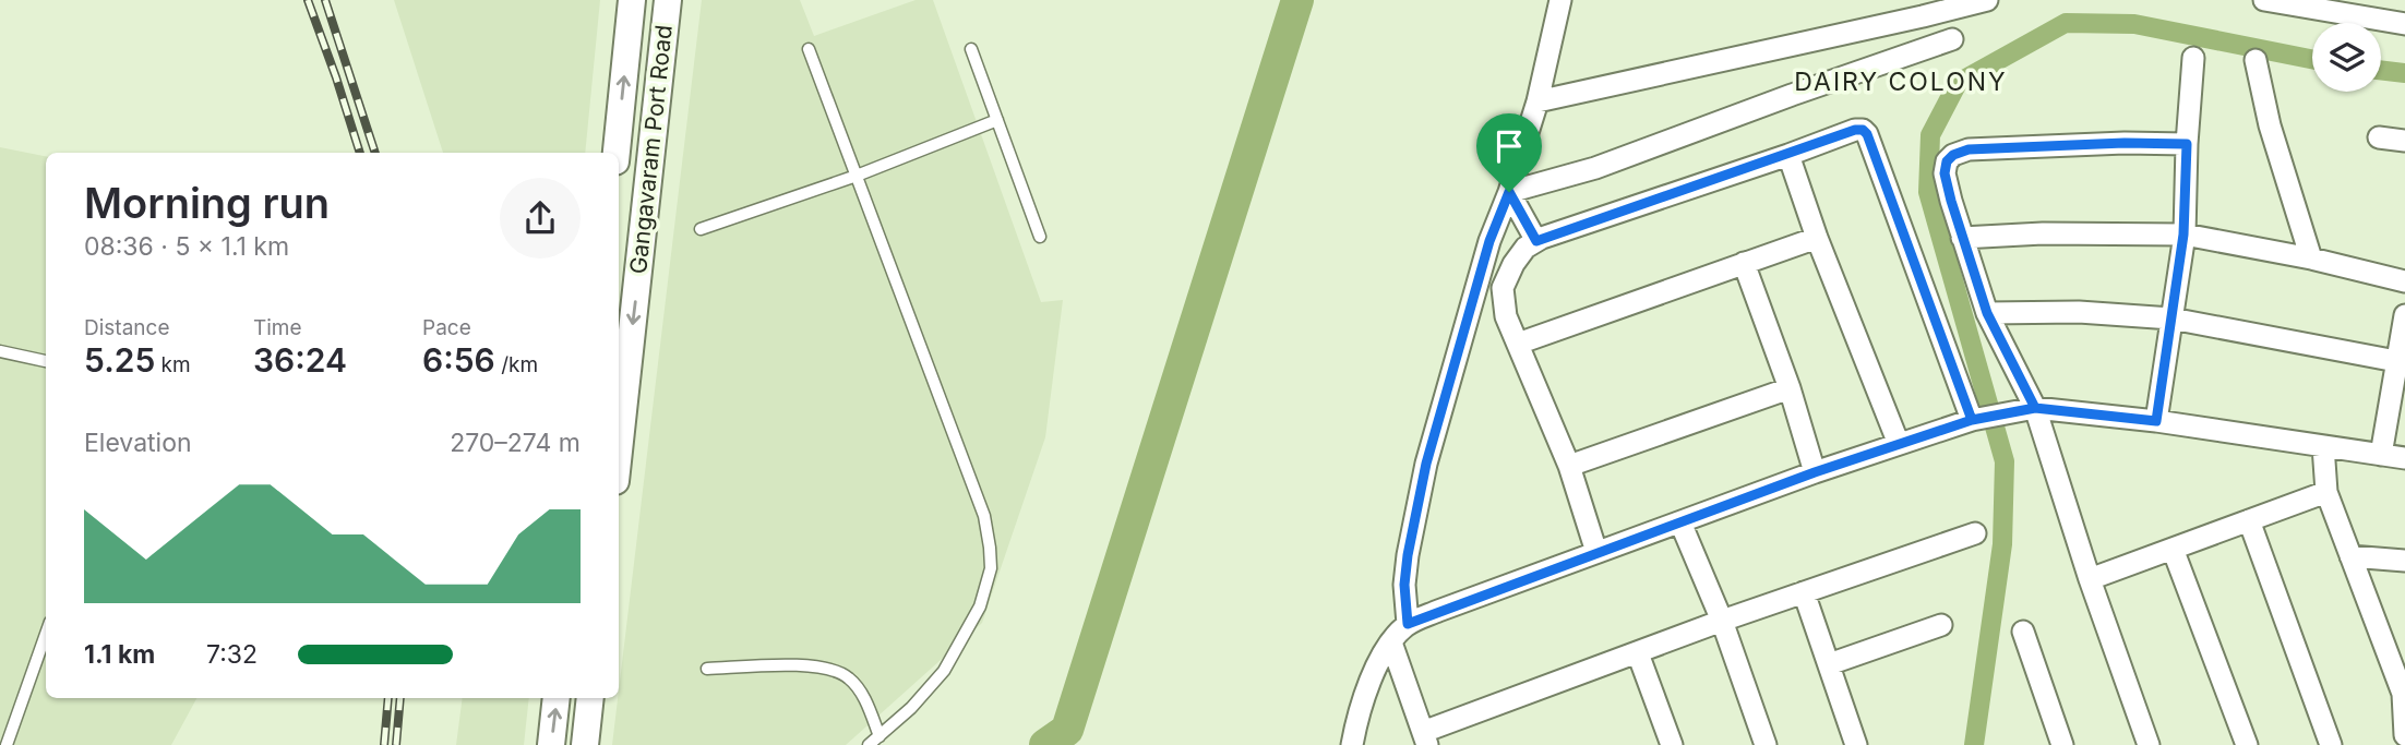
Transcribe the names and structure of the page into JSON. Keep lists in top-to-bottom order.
{
  "streets": {
    "street": ["Gangavaram Port Road"]
  },
  "districts": ["DAIRY COLONY"],
  "page": {
    "heading": ["Morning run", "08:36 · 5 × 1.1 km"],
    "stats": [
      ["Distance", "5.25 km"],
      ["Time", "36:24"],
      ["Pace", "6:56 /km"]
    ],
    "chart": ["Elevation", "270–274 m"],
    "list": [
      {
        "name": "1.1 km",
        "note": "7:32"
      }
    ]
  }
}
